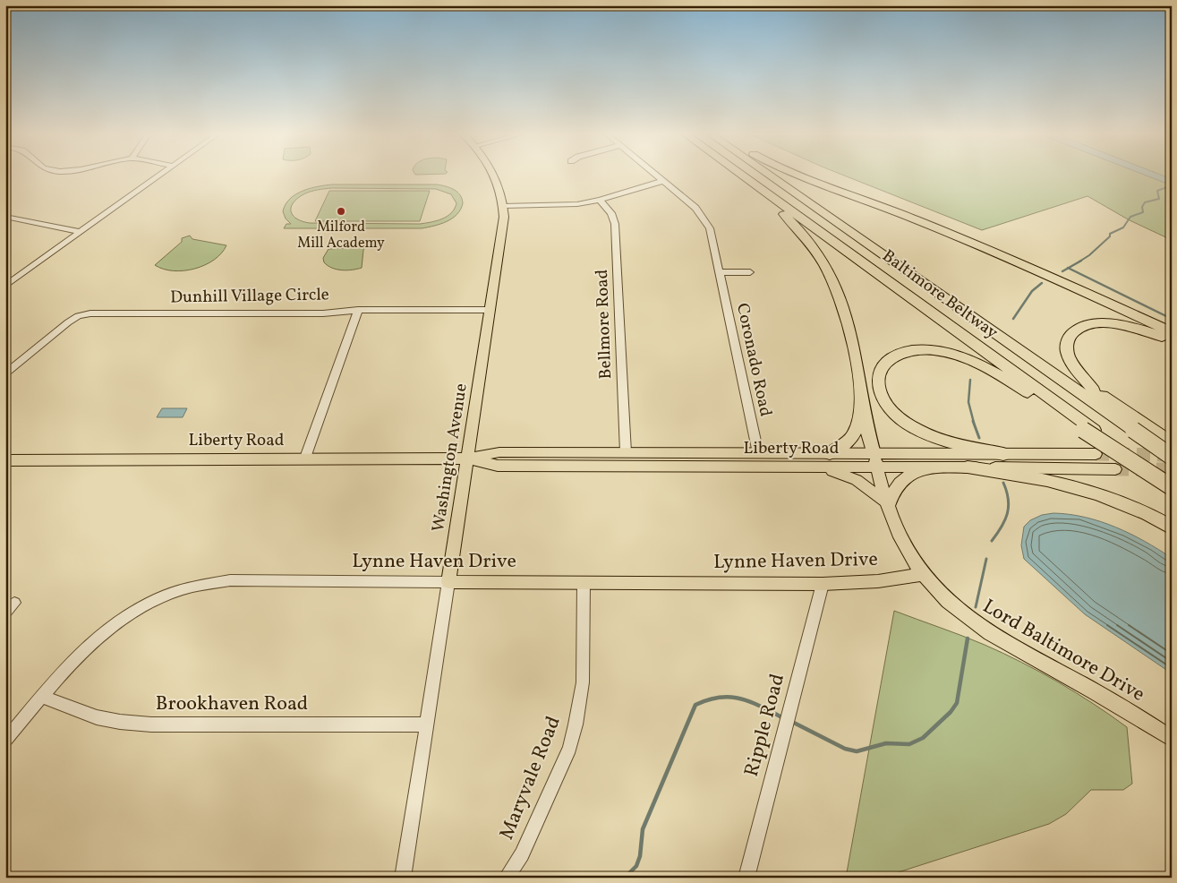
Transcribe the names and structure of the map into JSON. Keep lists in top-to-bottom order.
{
  "streets": {
    "highway": ["Baltimore Beltway"],
    "main road": [
      "Liberty Road",
      "Washington Avenue",
      "Lynne Haven Drive",
      "Lord Baltimore Drive"
    ],
    "street": [
      "Dunhill Village Circle",
      "Bellmore Road",
      "Coronado Road",
      "Brookhaven Road",
      "Ripple Road",
      "Maryvale Road"
    ]
  },
  "crossings": [
    ["Dunhill Village Circle", "Washington Avenue"],
    ["Bellmore Road", "Liberty Road"],
    ["Coronado Road", "Liberty Road"],
    ["Liberty Road", "Washington Avenue"],
    ["Liberty Road", "Lord Baltimore Drive"],
    ["Washington Avenue", "Lynne Haven Drive"],
    ["Washington Avenue", "Brookhaven Road"],
    ["Lynne Haven Drive", "Lord Baltimore Drive"],
    ["Lynne Haven Drive", "Brookhaven Road"],
    ["Lynne Haven Drive", "Ripple Road"],
    ["Lynne Haven Drive", "Maryvale Road"]
  ],
  "places": ["Milford Mill Academy"]
}
